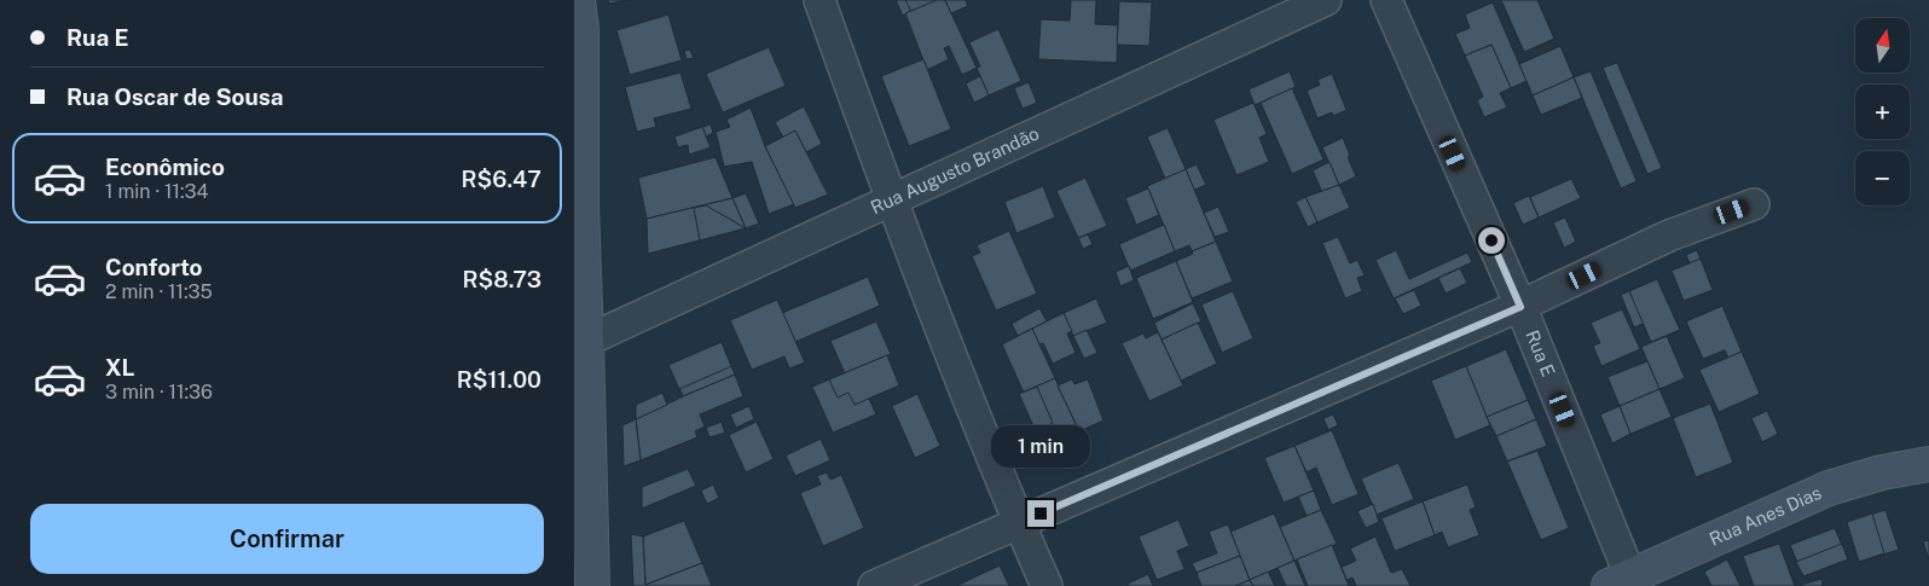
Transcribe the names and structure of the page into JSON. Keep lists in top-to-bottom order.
{
  "streets": {
    "street": ["Rua Augusto Brandão", "Rua E", "Rua Anes Dias"]
  },
  "crossings": [
    ["Rua E", "Rua Anes Dias"]
  ],
  "north": "top",
  "page": {
    "banner": ["Rua E", "Rua Oscar de Sousa"],
    "map_buttons": ["+", "−"],
    "list": [
      {
        "name": "Econômico",
        "note": "1 min · 11:34",
        "value": "R$6.47"
      },
      {
        "name": "Conforto",
        "note": "2 min · 11:35",
        "value": "R$8.73"
      },
      {
        "name": "XL",
        "note": "3 min · 11:36",
        "value": "R$11.00"
      }
    ],
    "bubble": "1 min",
    "buttons": "Confirmar"
  }
}
